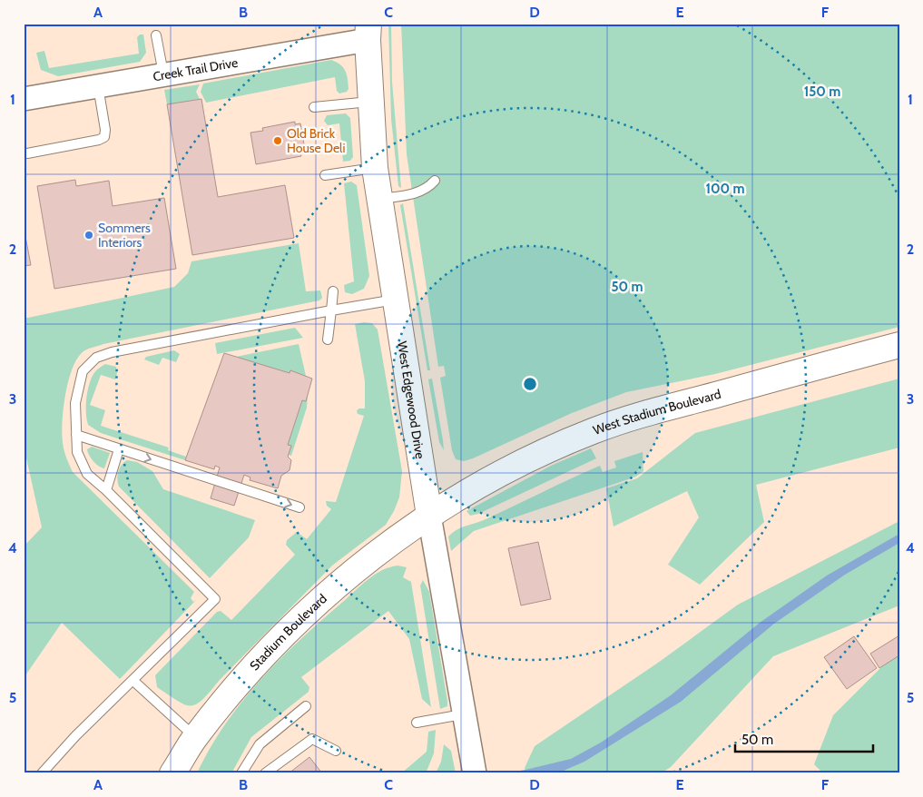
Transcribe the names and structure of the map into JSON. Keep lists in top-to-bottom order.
{
  "streets": {
    "main road": ["West Edgewood Drive", "West Stadium Boulevard", "Stadium Boulevard"],
    "street": ["Creek Trail Drive"]
  },
  "crossings": [
    ["Creek Trail Drive", "West Edgewood Drive"],
    ["West Edgewood Drive", "West Stadium Boulevard"],
    ["West Edgewood Drive", "Stadium Boulevard"],
    ["West Stadium Boulevard", "Stadium Boulevard"]
  ],
  "places": ["Old Brick House Deli", "Sommers Interiors"],
  "scale_bar": "50 m",
  "grid": {
    "columns": [
      "A",
      "B",
      "C",
      "D",
      "E",
      "F"
    ],
    "rows": [
      "1",
      "2",
      "3",
      "4",
      "5"
    ]
  },
  "rings": ["150 m", "100 m", "50 m"]
}
